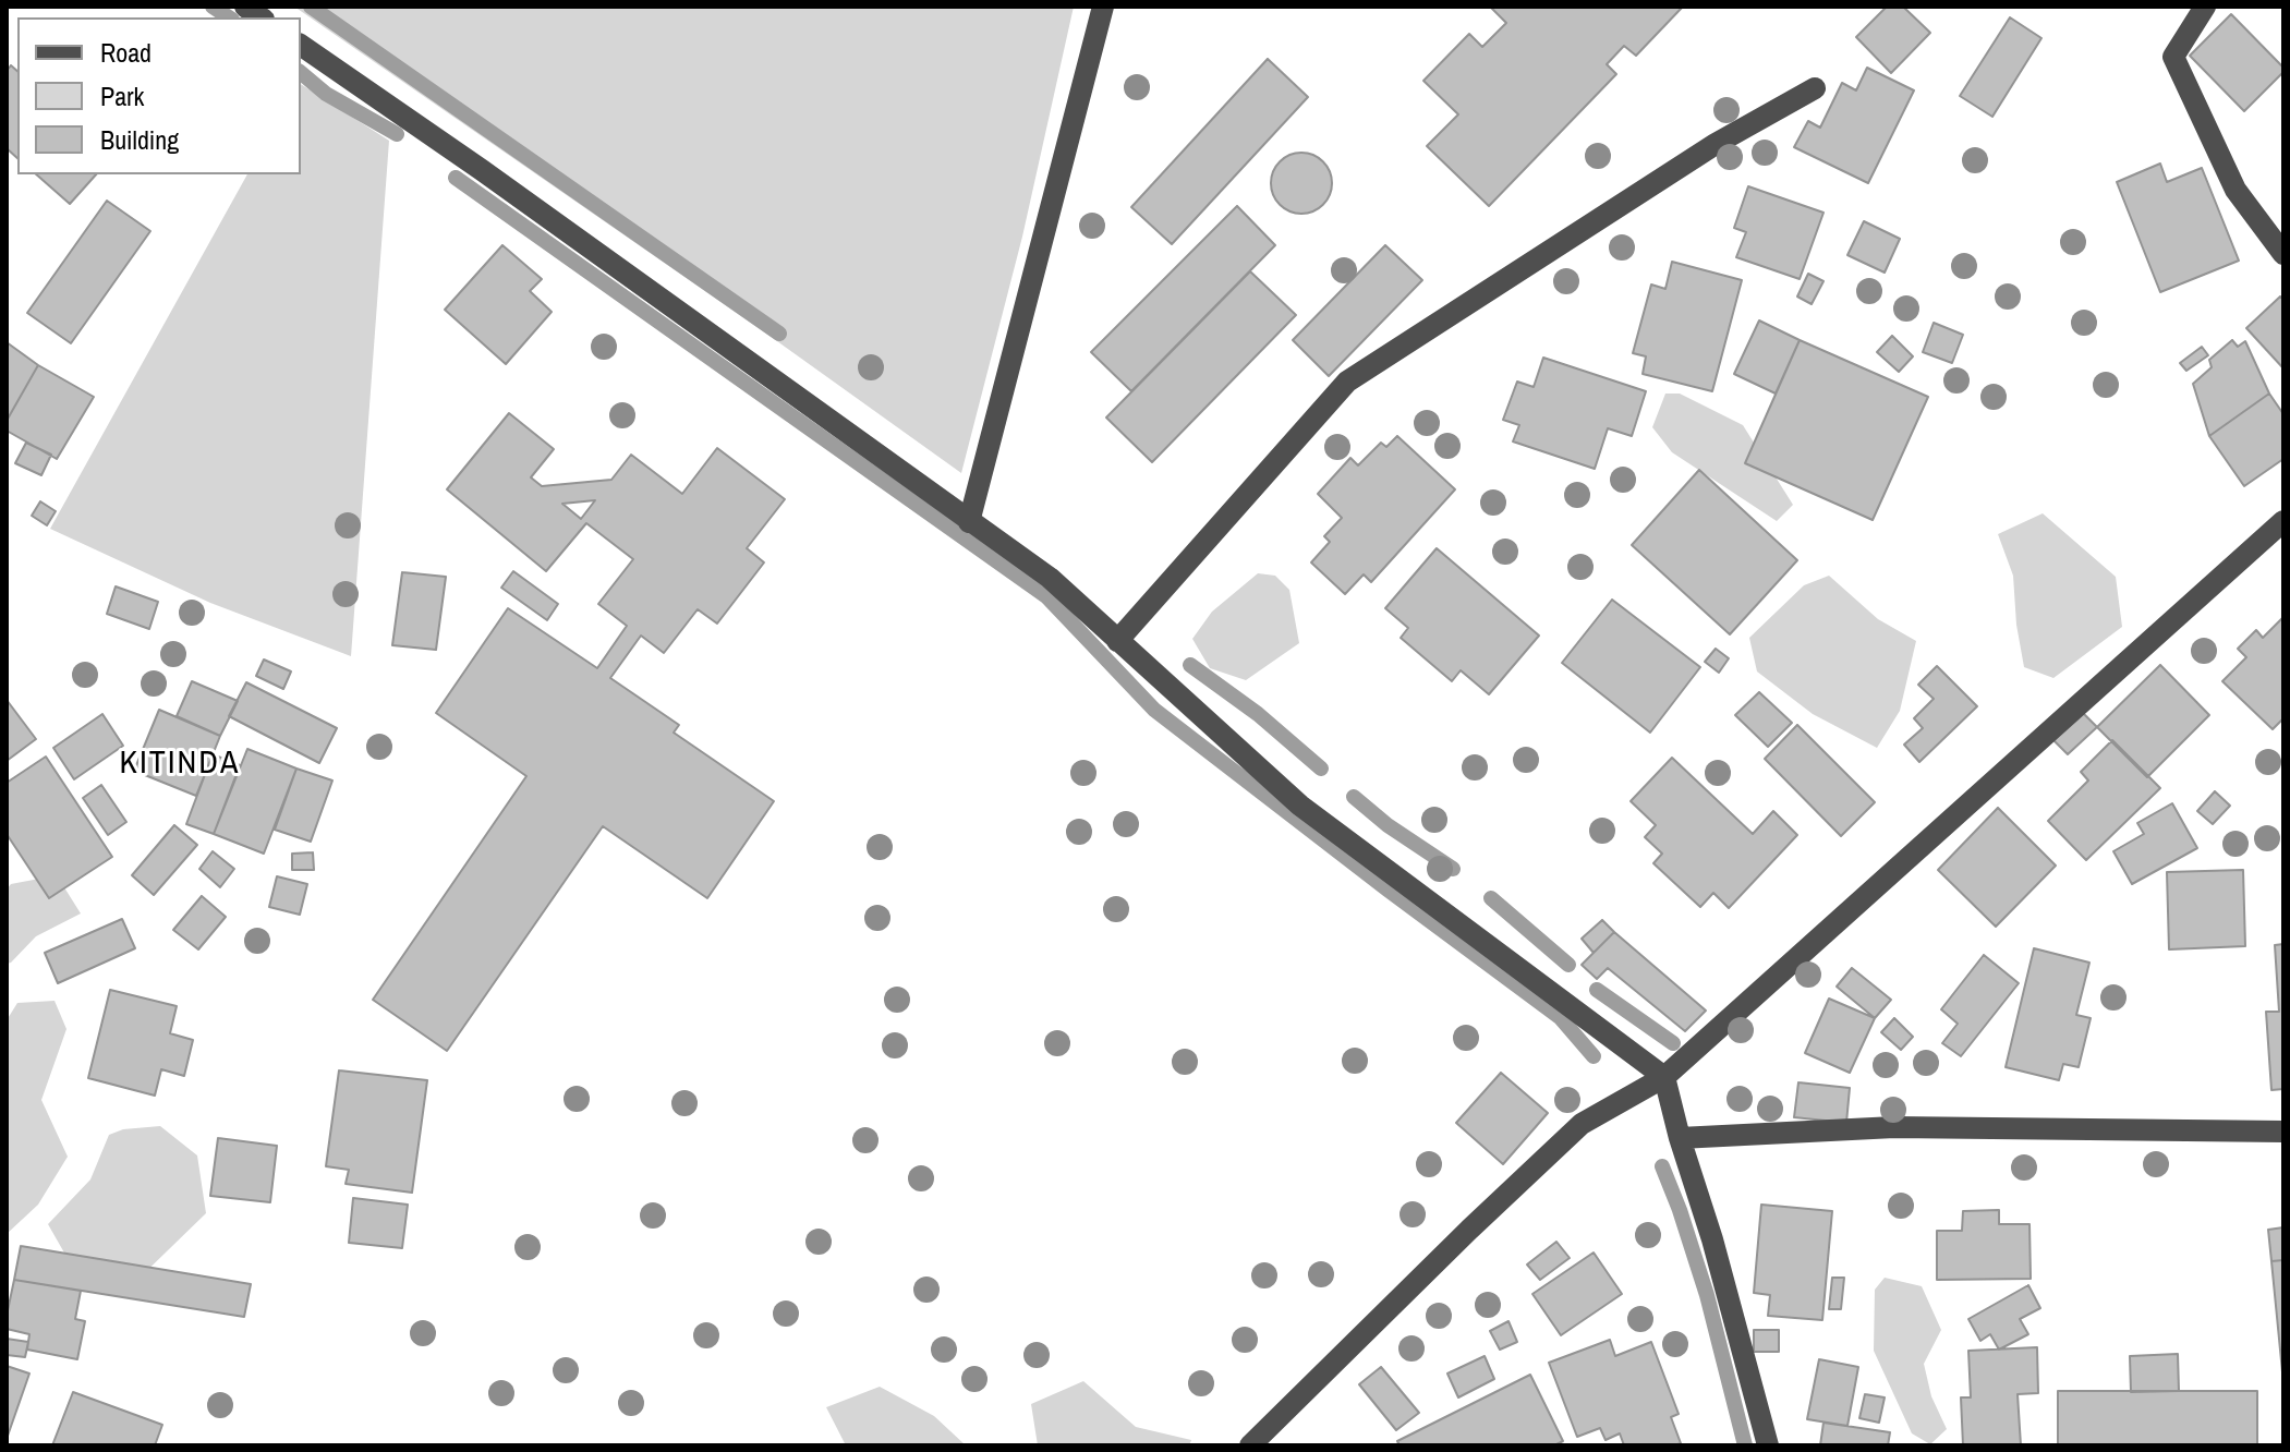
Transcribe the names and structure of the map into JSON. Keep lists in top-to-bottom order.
{
  "districts": ["KITINDA"],
  "legend": ["Road", "Park", "Building"]
}
